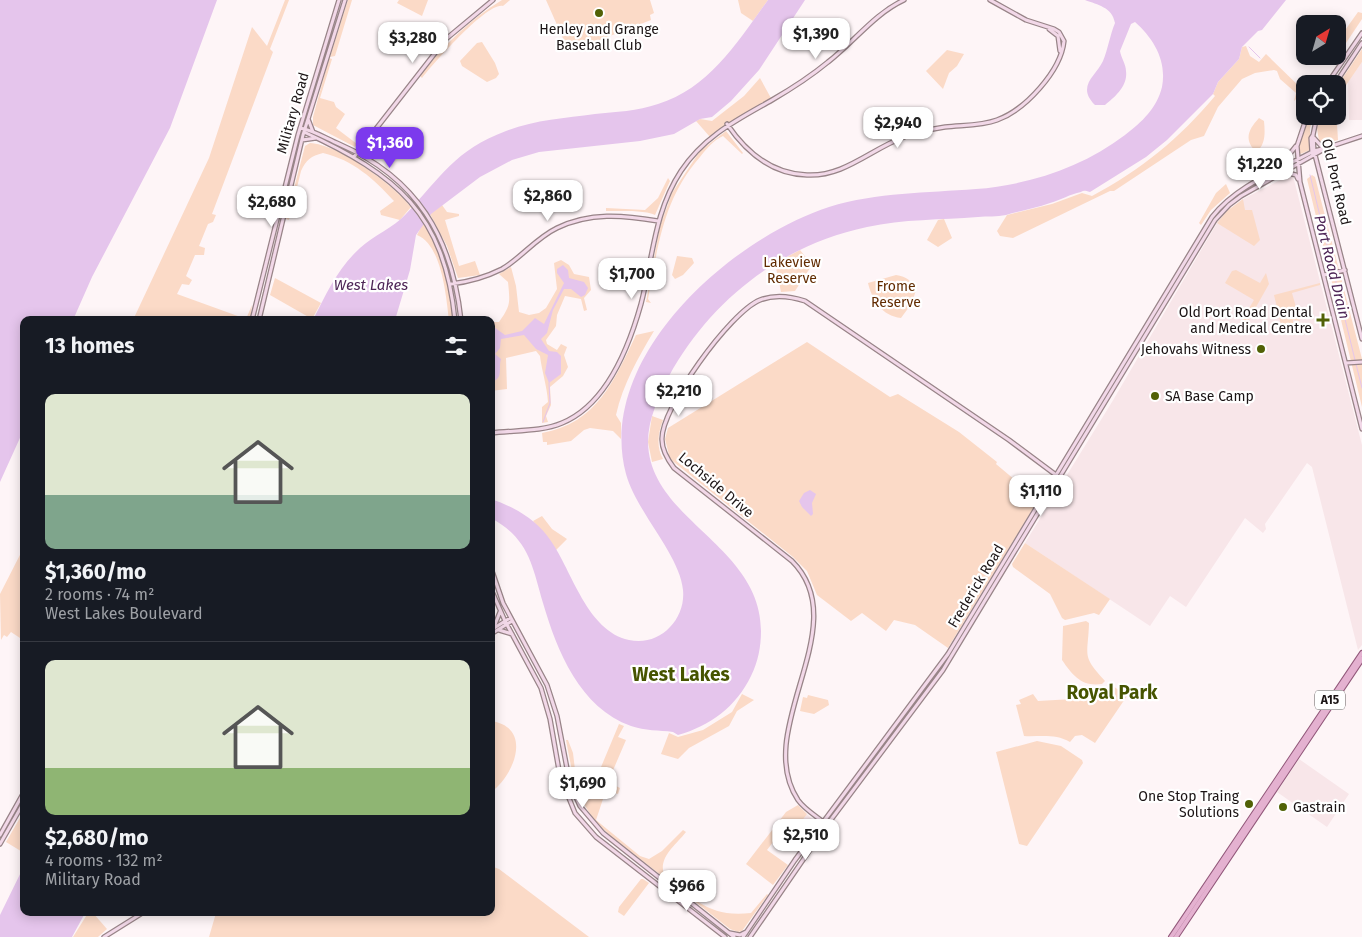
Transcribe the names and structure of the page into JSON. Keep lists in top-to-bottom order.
{
  "streets": {
    "main road": [
      "Military Road",
      "Old Port Road",
      "Lochside Drive",
      "Frederick Road",
      "A15"
    ]
  },
  "crossings": [
    ["Old Port Road", "Frederick Road"],
    ["Lochside Drive", "Frederick Road"]
  ],
  "districts": ["West Lakes", "Royal Park"],
  "water": ["Port Road Drain", "West Lakes"],
  "parks": ["Lakeview Reserve", "Frome Reserve"],
  "places": {
    "other": [
      "Henley and Grange Baseball Club",
      "Jehovahs Witness",
      "SA Base Camp",
      "One Stop Traing Solutions",
      "Gastrain"
    ],
    "health": ["Old Port Road Dental and Medical Centre"]
  },
  "north": "top right",
  "page": {
    "price": [
      "$1,390",
      "$3,280",
      "$2,940",
      "$1,360",
      "$1,220",
      "$2,860",
      "$2,680",
      "$1,700",
      "$2,210",
      "$1,110",
      "$1,690",
      "$2,510",
      "$966"
    ],
    "heading": "13 homes",
    "list": [
      {
        "name": "$1,360/mo",
        "note": "2 rooms · 74 m² · West Lakes Boulevard"
      },
      {
        "name": "$2,680/mo",
        "note": "4 rooms · 132 m² · Military Road"
      }
    ]
  }
}
